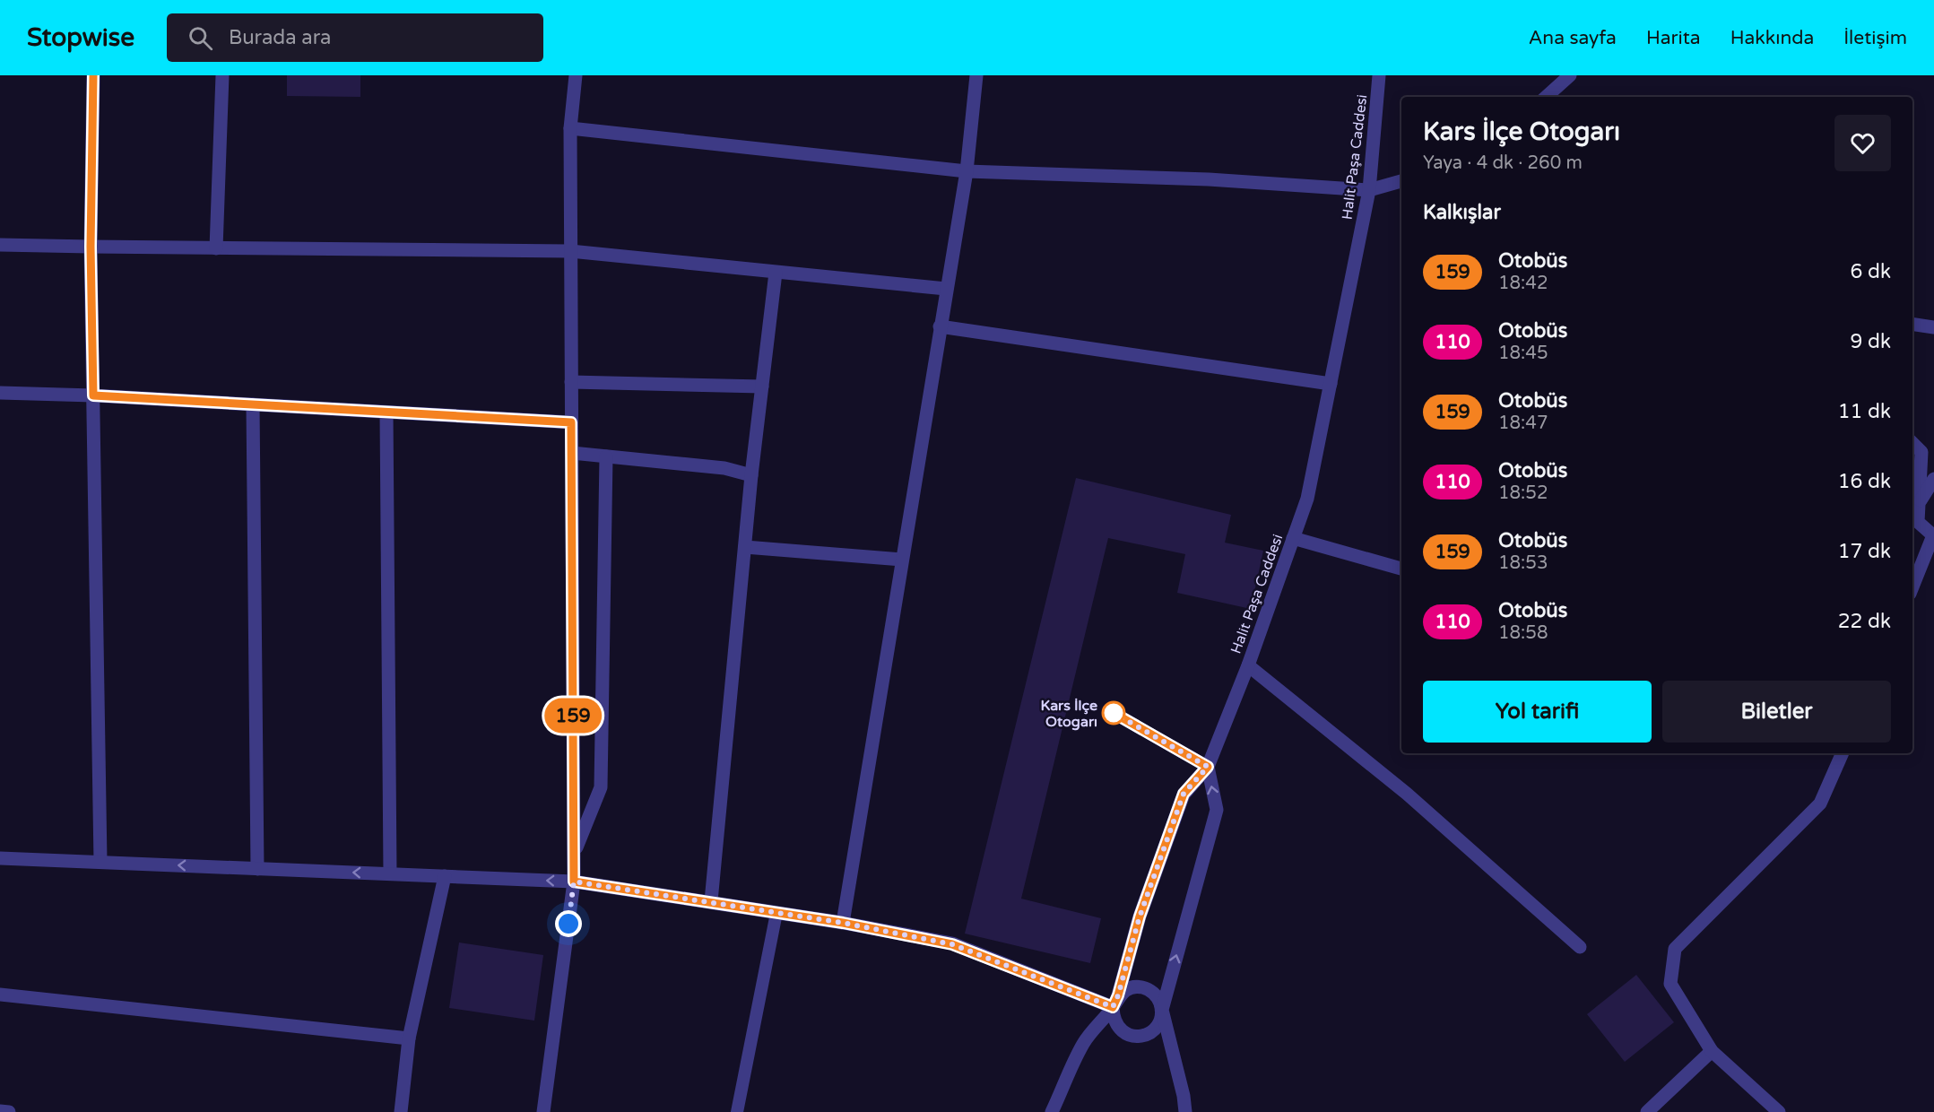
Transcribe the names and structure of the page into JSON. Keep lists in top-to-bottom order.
{
  "streets": {
    "street": ["Halit Paşa Caddesi"]
  },
  "places": ["Kars İlçe Otogarı"],
  "lines": ["bus line 159"],
  "page": {
    "header": "Stopwise",
    "search": "Burada ara",
    "nav": [
      "Ana sayfa",
      "Harita",
      "Hakkında",
      "İletişim"
    ],
    "on_map": "159",
    "heading": [
      ["Kars İlçe Otogarı", "Yaya · 4 dk · 260 m"],
      "Kalkışlar"
    ],
    "list": [
      {
        "mark": "159",
        "name": "Otobüs",
        "note": "18:42",
        "value": "6 dk"
      },
      {
        "mark": "110",
        "name": "Otobüs",
        "note": "18:45",
        "value": "9 dk"
      },
      {
        "mark": "159",
        "name": "Otobüs",
        "note": "18:47",
        "value": "11 dk"
      },
      {
        "mark": "110",
        "name": "Otobüs",
        "note": "18:52",
        "value": "16 dk"
      },
      {
        "mark": "159",
        "name": "Otobüs",
        "note": "18:53",
        "value": "17 dk"
      },
      {
        "mark": "110",
        "name": "Otobüs",
        "note": "18:58",
        "value": "22 dk"
      }
    ],
    "buttons": ["Yol tarifi", "Biletler"]
  }
}
